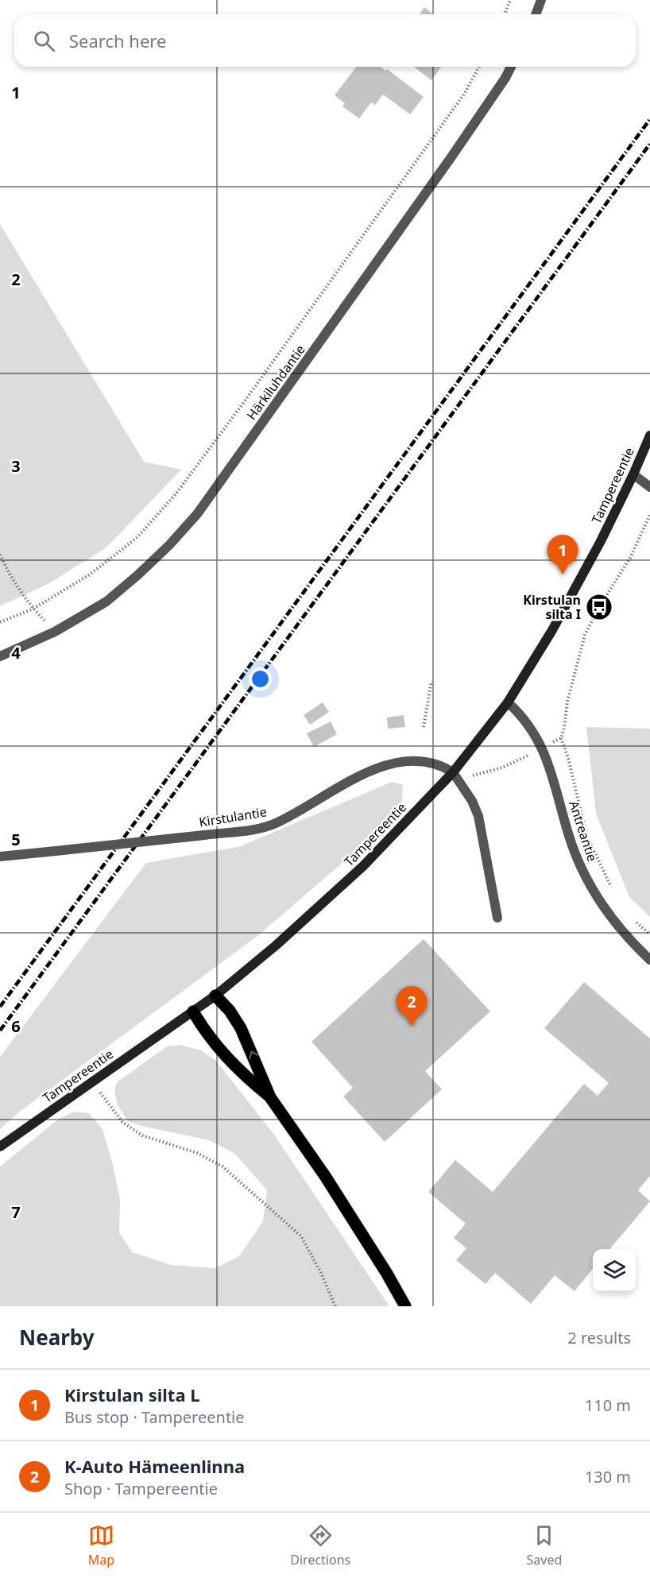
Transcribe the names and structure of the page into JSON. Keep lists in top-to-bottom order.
{
  "streets": {
    "main road": ["Tampereentie"],
    "street": ["Härkiluhdantie", "Kirstulantie", "Antreantie"]
  },
  "crossings": [
    ["Tampereentie", "Kirstulantie"],
    ["Tampereentie", "Antreantie"]
  ],
  "places": {
    "bus stop": ["Kirstulan silta I"]
  },
  "page": {
    "search": "Search here",
    "pins": ["1", "2"],
    "heading": ["Nearby", "2 results"],
    "list": [
      {
        "mark": "1",
        "name": "Kirstulan silta L",
        "note": "Bus stop · Tampereentie",
        "value": "110 m"
      },
      {
        "mark": "2",
        "name": "K-Auto Hämeenlinna",
        "note": "Shop · Tampereentie",
        "value": "130 m"
      }
    ],
    "nav": ["Map", "Directions", "Saved"]
  },
  "grid": {
    "rows": [
      "1",
      "2",
      "3",
      "4",
      "5",
      "6",
      "7"
    ]
  }
}
